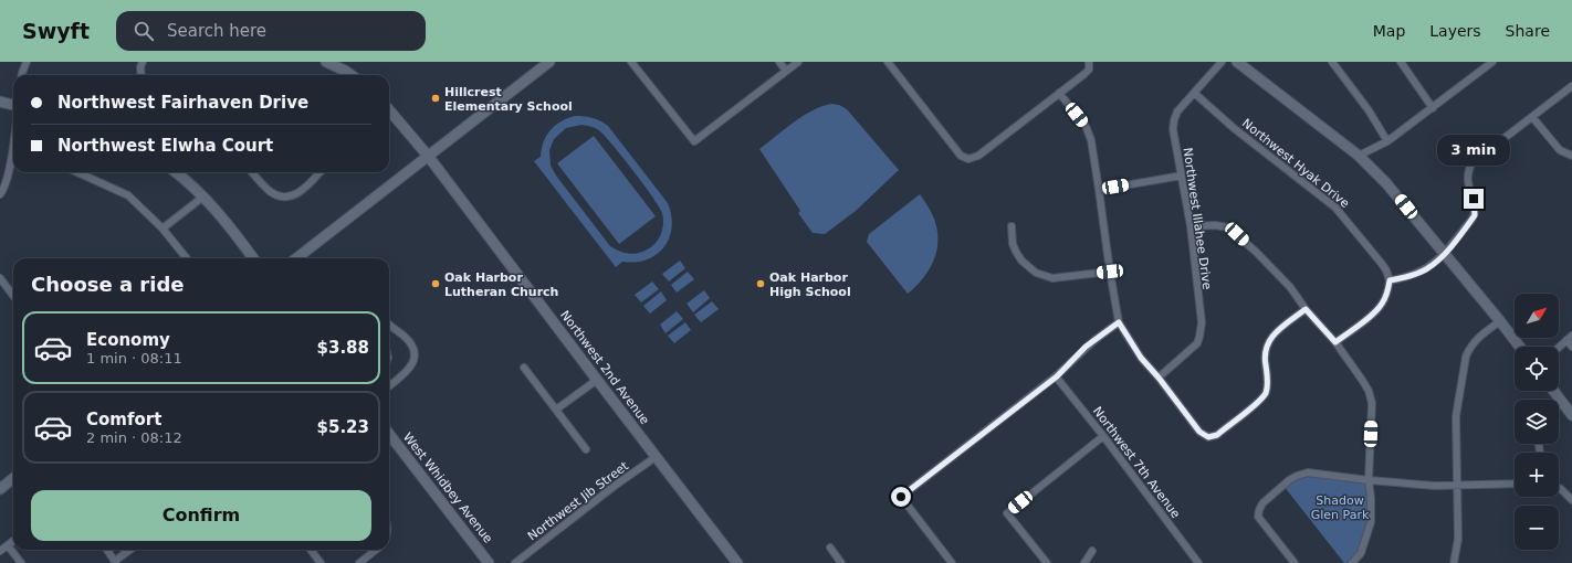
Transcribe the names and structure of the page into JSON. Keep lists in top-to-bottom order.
{
  "streets": {
    "street": [
      "Northwest Hyak Drive",
      "Northwest Illahee Drive",
      "Northwest 2nd Avenue",
      "Northwest 7th Avenue",
      "West Whidbey Avenue",
      "Northwest Jib Street"
    ]
  },
  "crossings": [
    ["Northwest Hyak Drive", "Northwest Illahee Drive"],
    ["Northwest 2nd Avenue", "Northwest Jib Street"]
  ],
  "parks": ["Shadow Glen Park"],
  "places": ["Hillcrest Elementary School", "Oak Harbor Lutheran Church", "Oak Harbor High School"],
  "north": "top right",
  "page": {
    "header": "Swyft",
    "search": "Search here",
    "nav": ["Map", "Layers", "Share"],
    "banner": ["Northwest Fairhaven Drive", "Northwest Elwha Court"],
    "bubble": "3 min",
    "heading": "Choose a ride",
    "map_buttons": ["+", "−"],
    "list": [
      {
        "name": "Economy",
        "note": "1 min · 08:11",
        "value": "$3.88"
      },
      {
        "name": "Comfort",
        "note": "2 min · 08:12",
        "value": "$5.23"
      }
    ],
    "buttons": "Confirm"
  }
}
